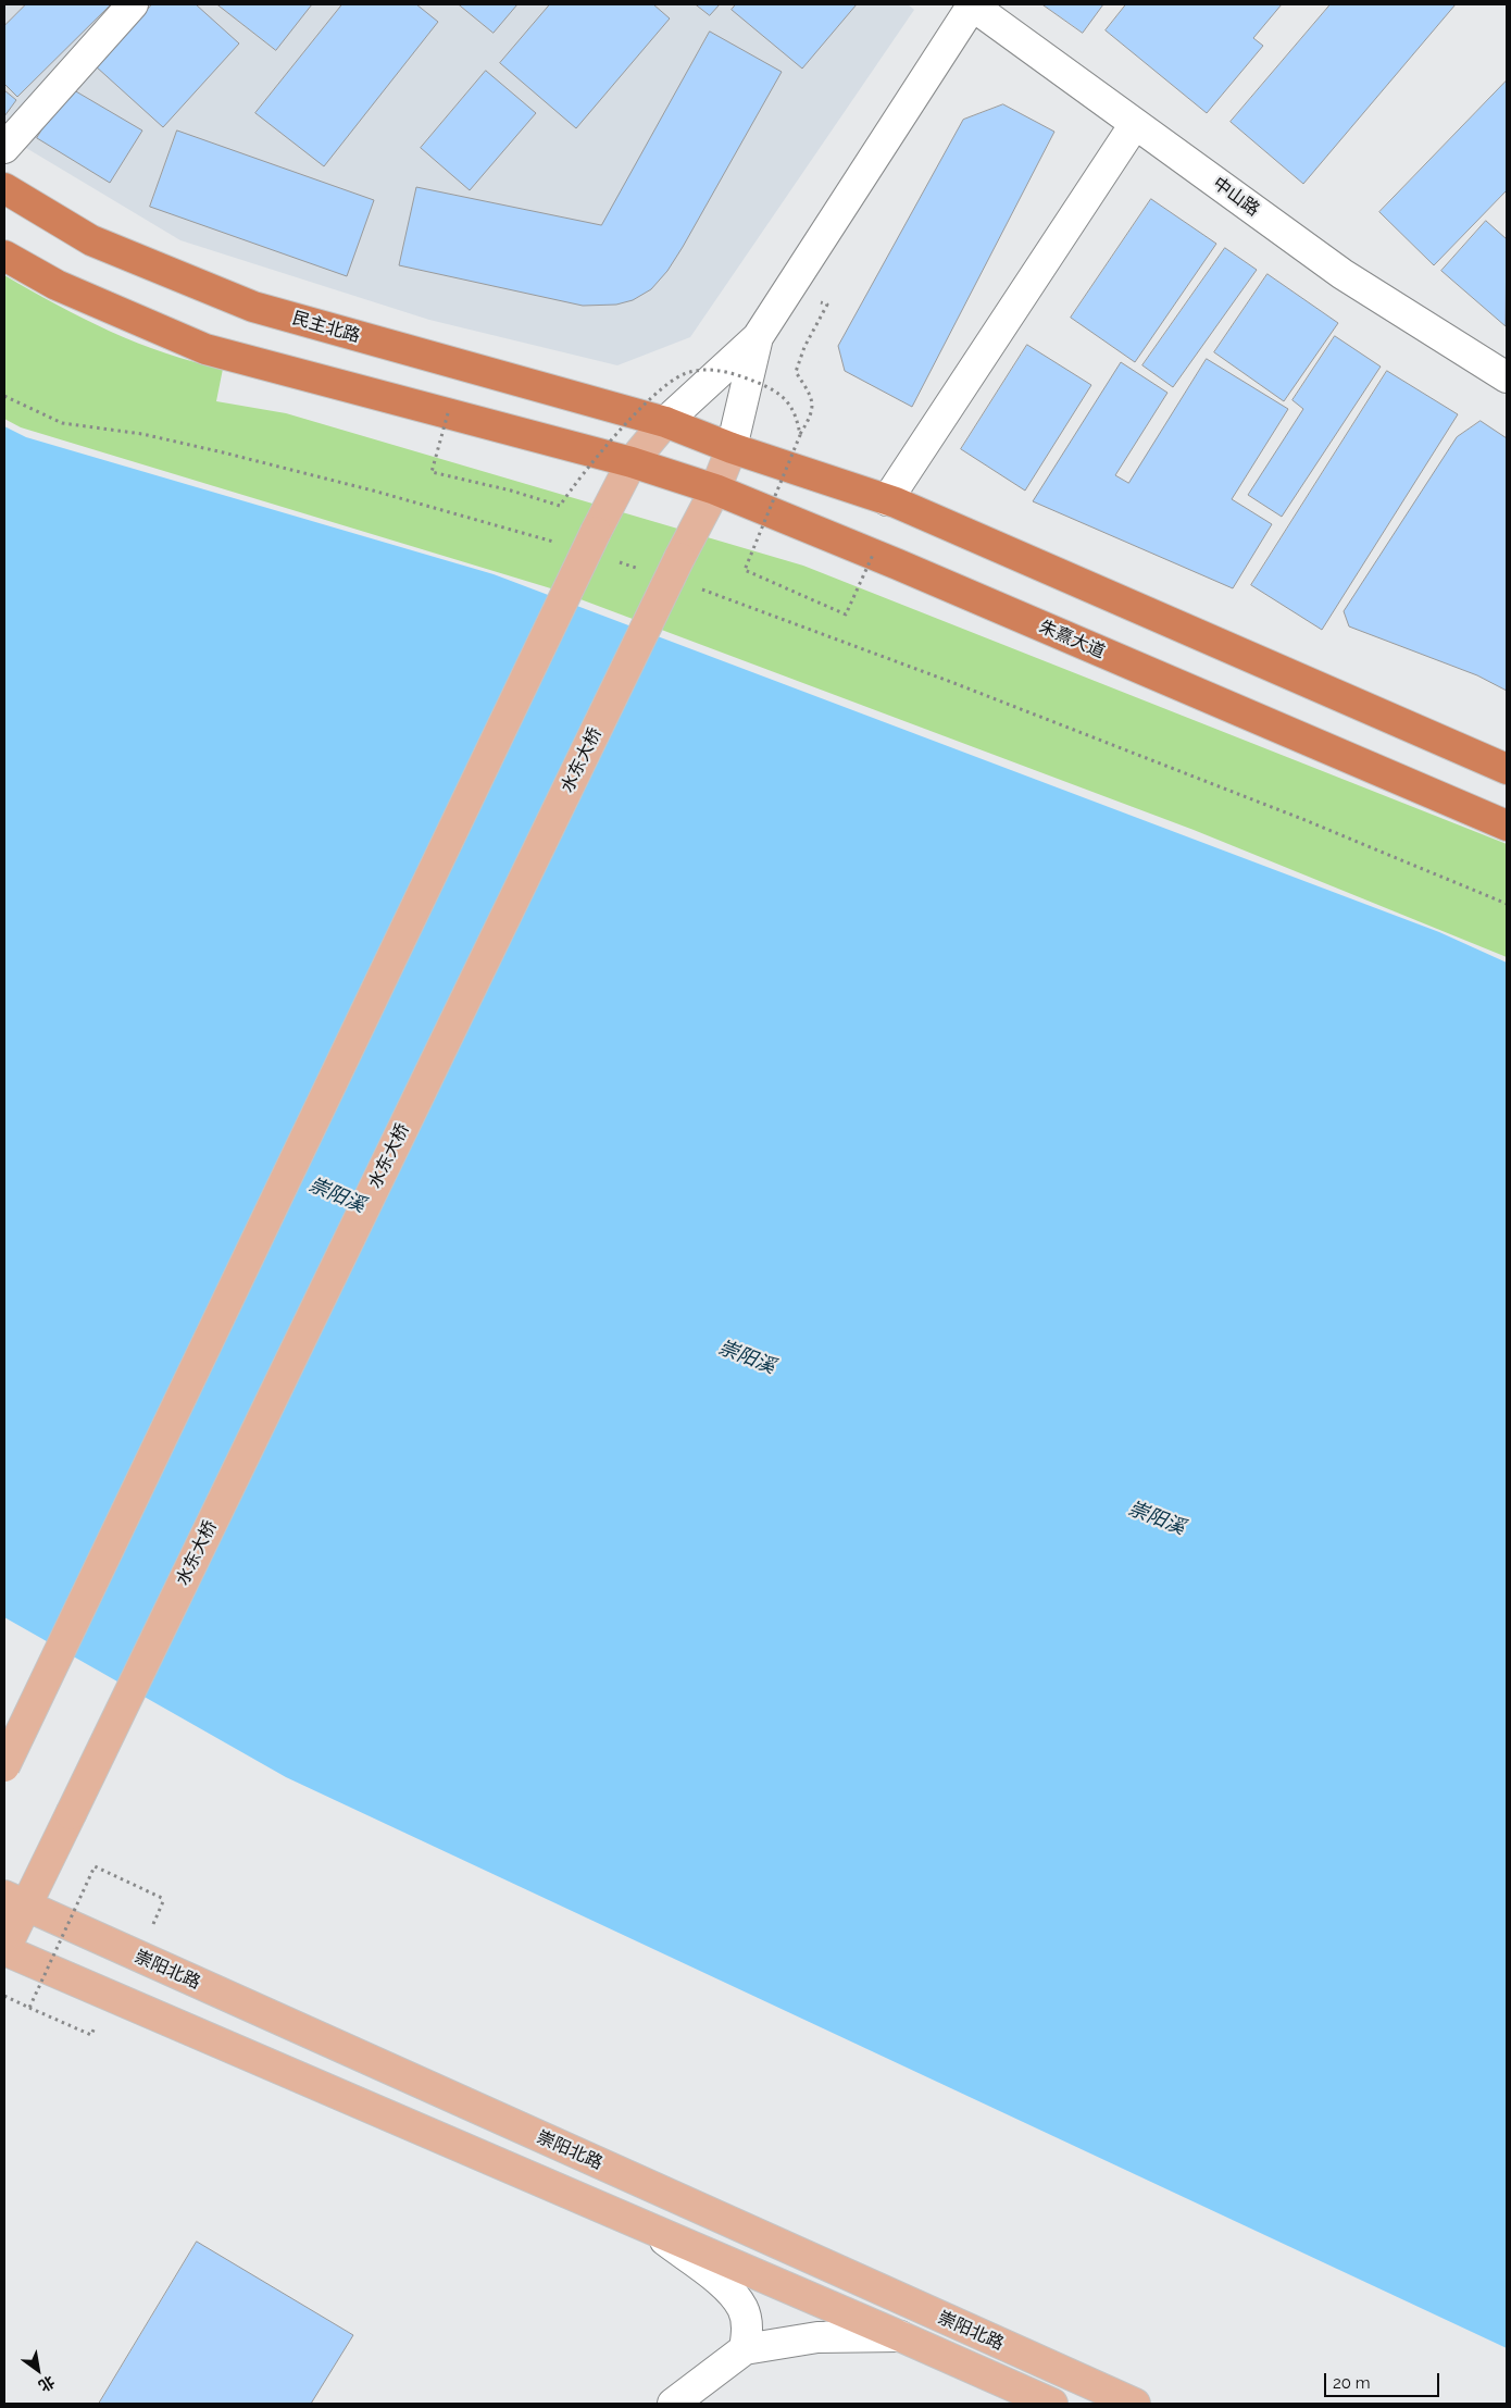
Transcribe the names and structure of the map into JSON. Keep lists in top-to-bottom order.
{
  "streets": {
    "highway": ["民主北路", "朱熹大道"],
    "main road": ["水东大桥", "崇阳北路"],
    "street": ["中山路"]
  },
  "crossings": [
    ["朱熹大道", "水东大桥"],
    ["水东大桥", "崇阳北路"]
  ],
  "water": ["崇阳溪"],
  "scale_bar": "20 m",
  "north": "bottom right"
}
